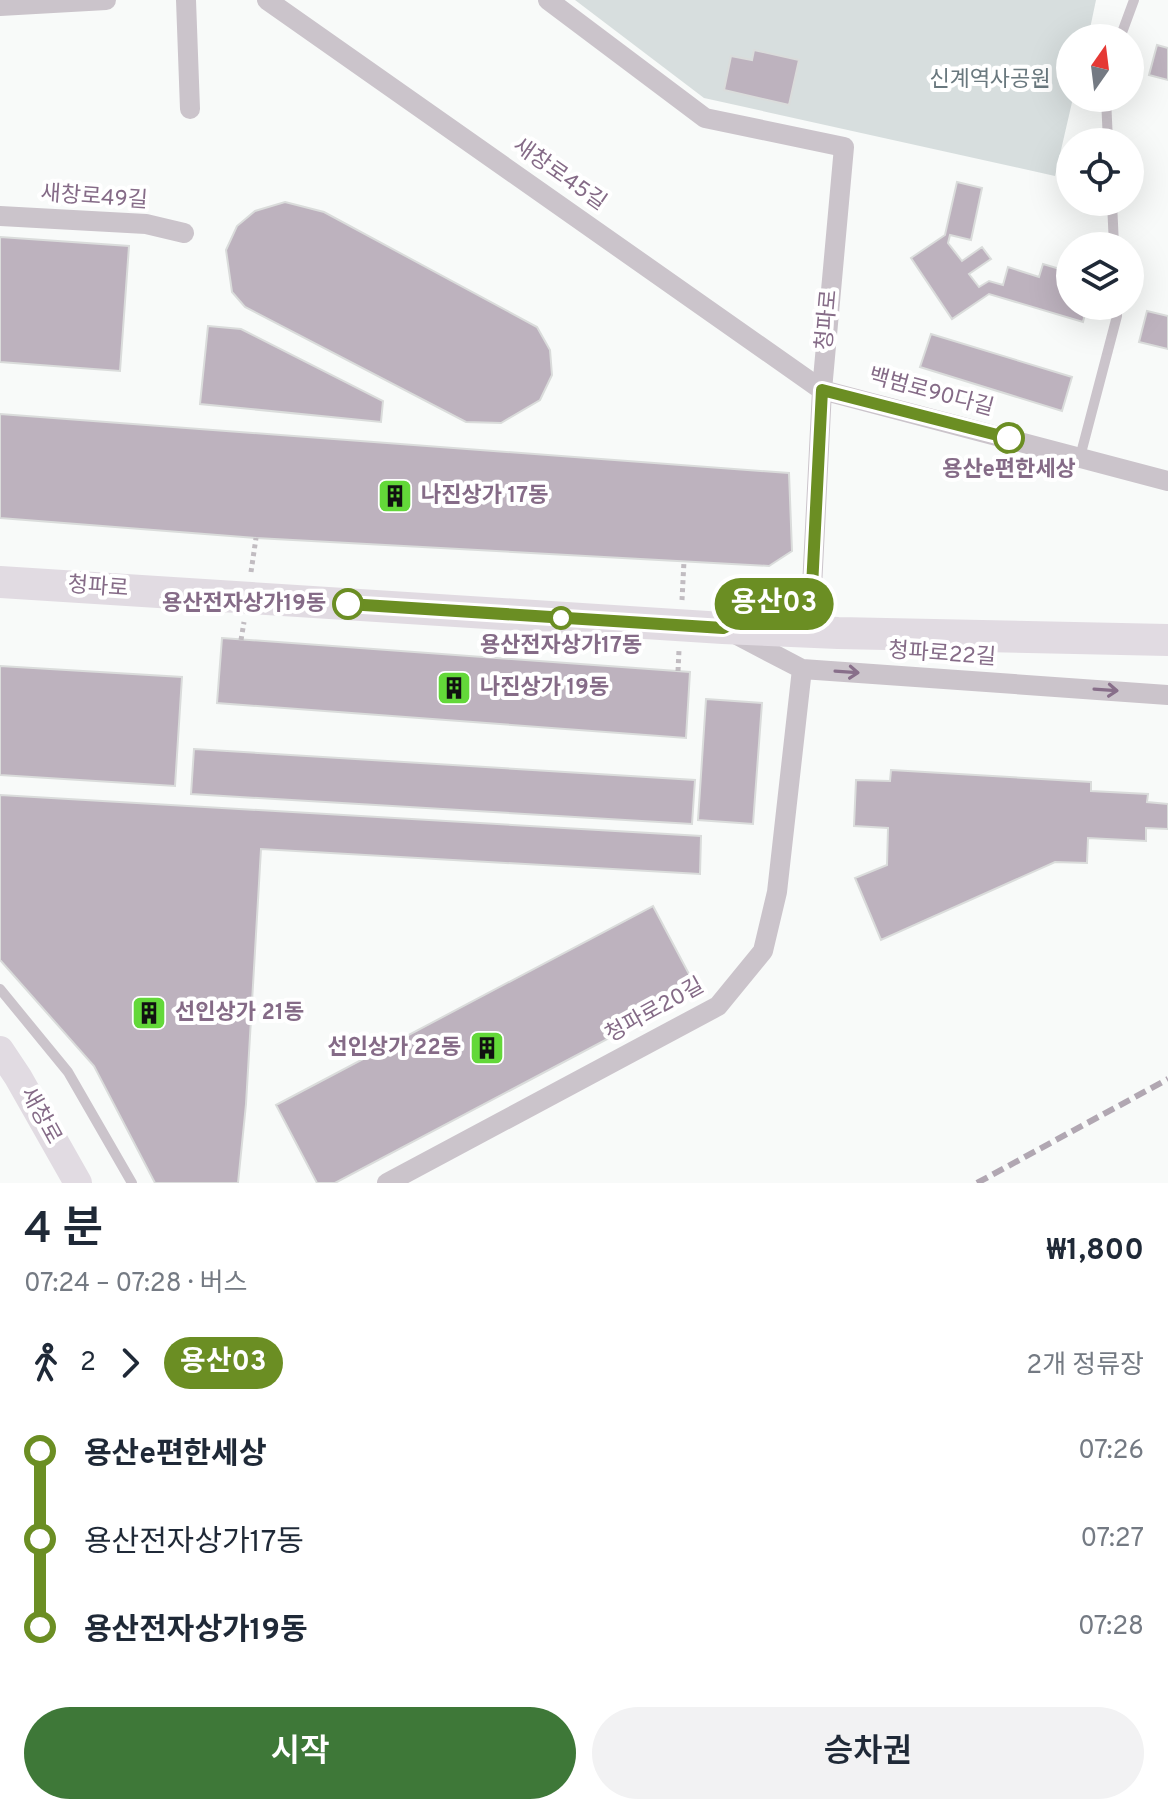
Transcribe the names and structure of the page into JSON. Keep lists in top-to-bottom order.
{
  "streets": {
    "main road": ["청파로", "새창로"],
    "street": [
      "새창로45길",
      "새창로49길",
      "백범로90다길",
      "청파로22길",
      "청파로20길"
    ]
  },
  "crossings": [
    ["새창로45길", "청파로"],
    ["새창로45길", "백범로90다길"],
    ["청파로", "백범로90다길"],
    ["청파로", "청파로22길"],
    ["청파로22길", "청파로20길"]
  ],
  "one_way": ["청파로22길"],
  "parks": ["신계역사공원"],
  "places": {
    "other": ["용산e편한세상", "용산전자상가19동", "용산전자상가17동"],
    "building": [
      "나진상가 17동",
      "나진상가 19동",
      "선인상가 21동",
      "선인상가 22동"
    ]
  },
  "lines": ["bus line 용산03"],
  "north": "top",
  "page": {
    "on_map": "용산03",
    "heading": ["4 분", "07:24 – 07:28 · 버스", "₩1,800"],
    "legs": ["2", "용산03", "2개 정류장"],
    "list": [
      {
        "name": "용산e편한세상",
        "value": "07:26"
      },
      {
        "name": "용산전자상가17동",
        "value": "07:27"
      },
      {
        "name": "용산전자상가19동",
        "value": "07:28"
      }
    ],
    "buttons": ["시작", "승차권"]
  }
}
